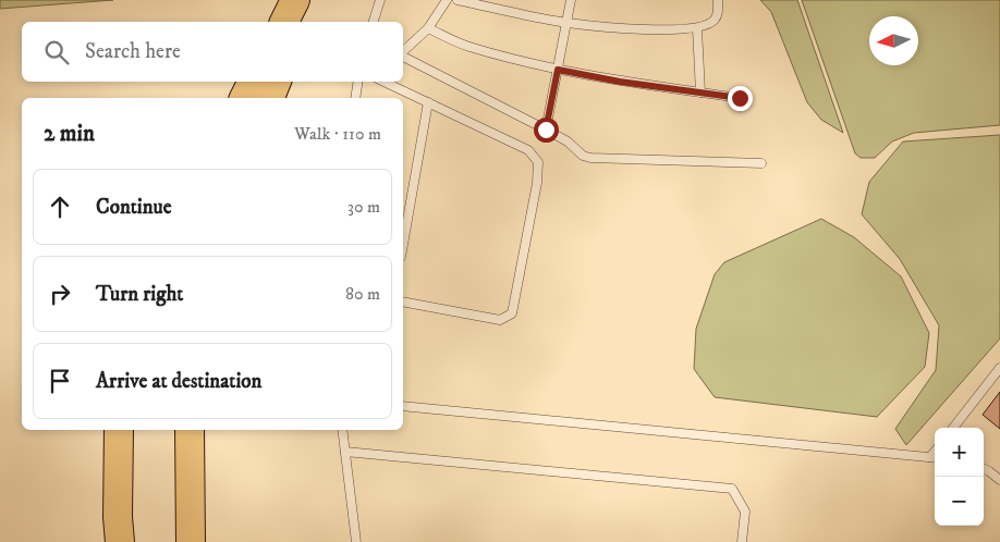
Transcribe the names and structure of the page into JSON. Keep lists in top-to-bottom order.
{
  "north": "left",
  "page": {
    "search": "Search here",
    "heading": ["2 min", "Walk · 110 m"],
    "list": [
      ["Continue", "30 m"],
      ["Turn right", "80 m"],
      "Arrive at destination"
    ],
    "map_buttons": ["+", "−"]
  }
}
